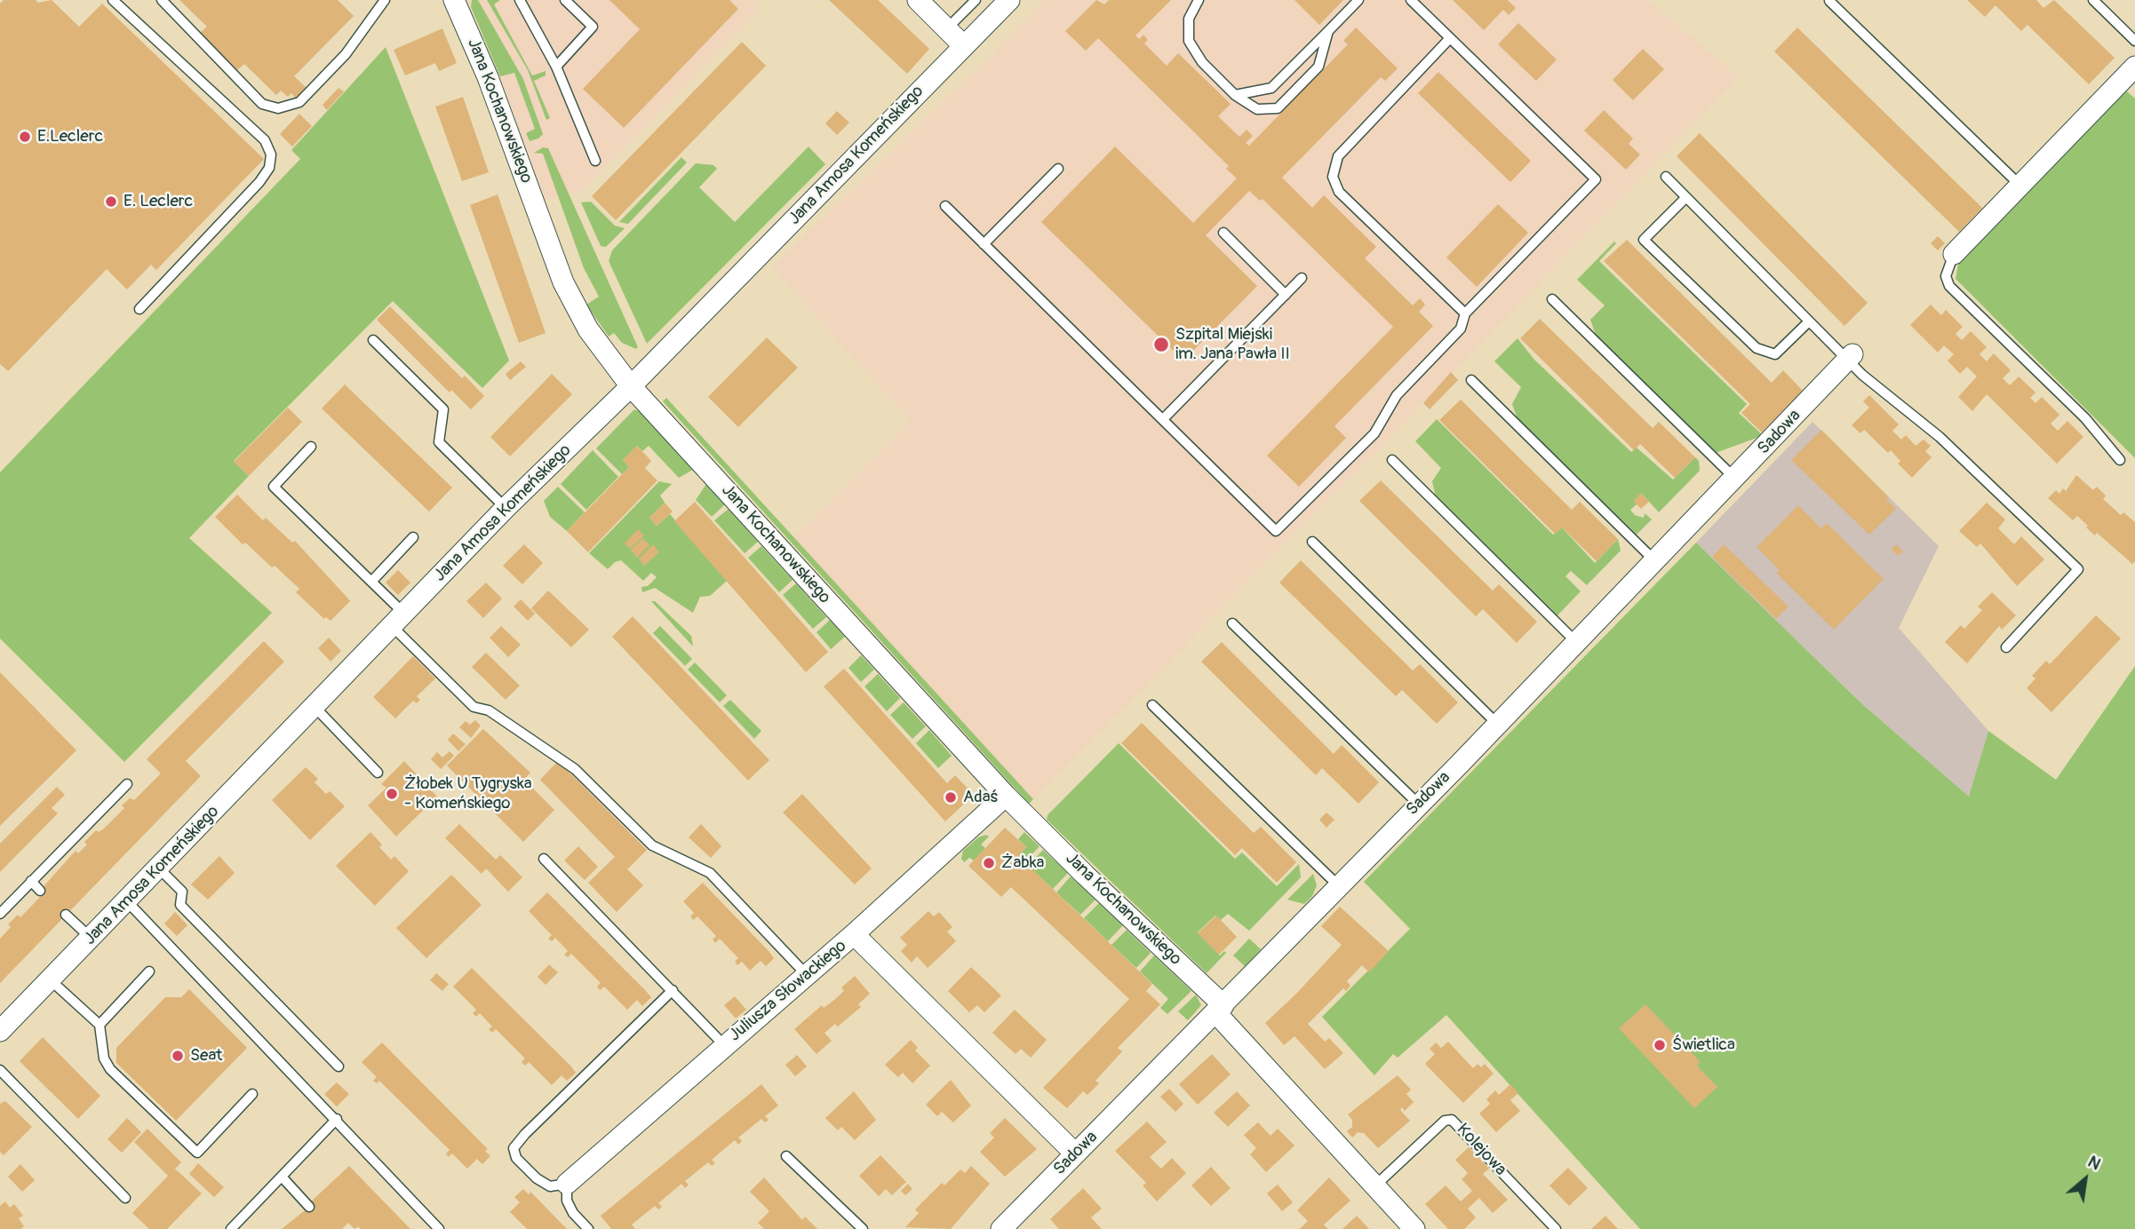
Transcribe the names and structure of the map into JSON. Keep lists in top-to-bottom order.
{
  "streets": {
    "street": [
      "Jana Kochanowskiego",
      "Jana Amosa Komeńskiego",
      "Sadowa",
      "Juliusza Słowackiego"
    ],
    "lane": ["Kolejowa"]
  },
  "crossings": [
    ["Jana Kochanowskiego", "Jana Amosa Komeńskiego"],
    ["Jana Kochanowskiego", "Sadowa"],
    ["Jana Kochanowskiego", "Juliusza Słowackiego"]
  ],
  "places": [
    "E.Leclerc",
    "E. Leclerc",
    "Szpital Miejski im. Jana Pawła II",
    "Żłobek U Tygryska - Komeńskiego",
    "Adaś",
    "Żabka",
    "Świetlica",
    "Seat"
  ],
  "north": "top right"
}
